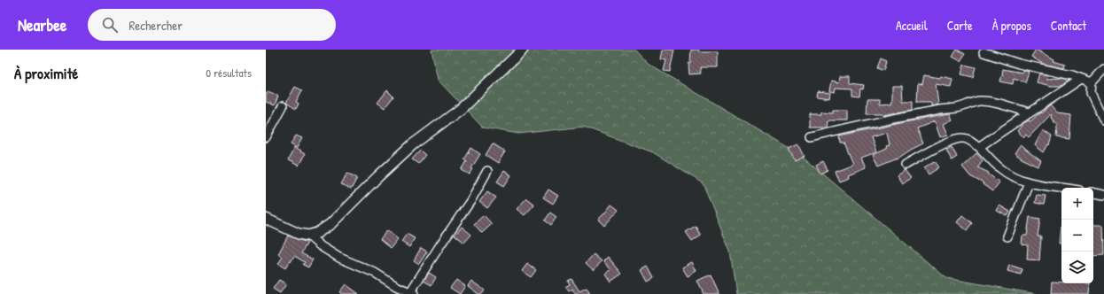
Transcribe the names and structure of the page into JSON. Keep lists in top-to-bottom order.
{
  "page": {
    "header": "Nearbee",
    "search": "Rechercher",
    "nav": [
      "Accueil",
      "Carte",
      "À propos",
      "Contact"
    ],
    "heading": ["À proximité", "0 résultats"],
    "map_buttons": ["+", "−"]
  }
}
